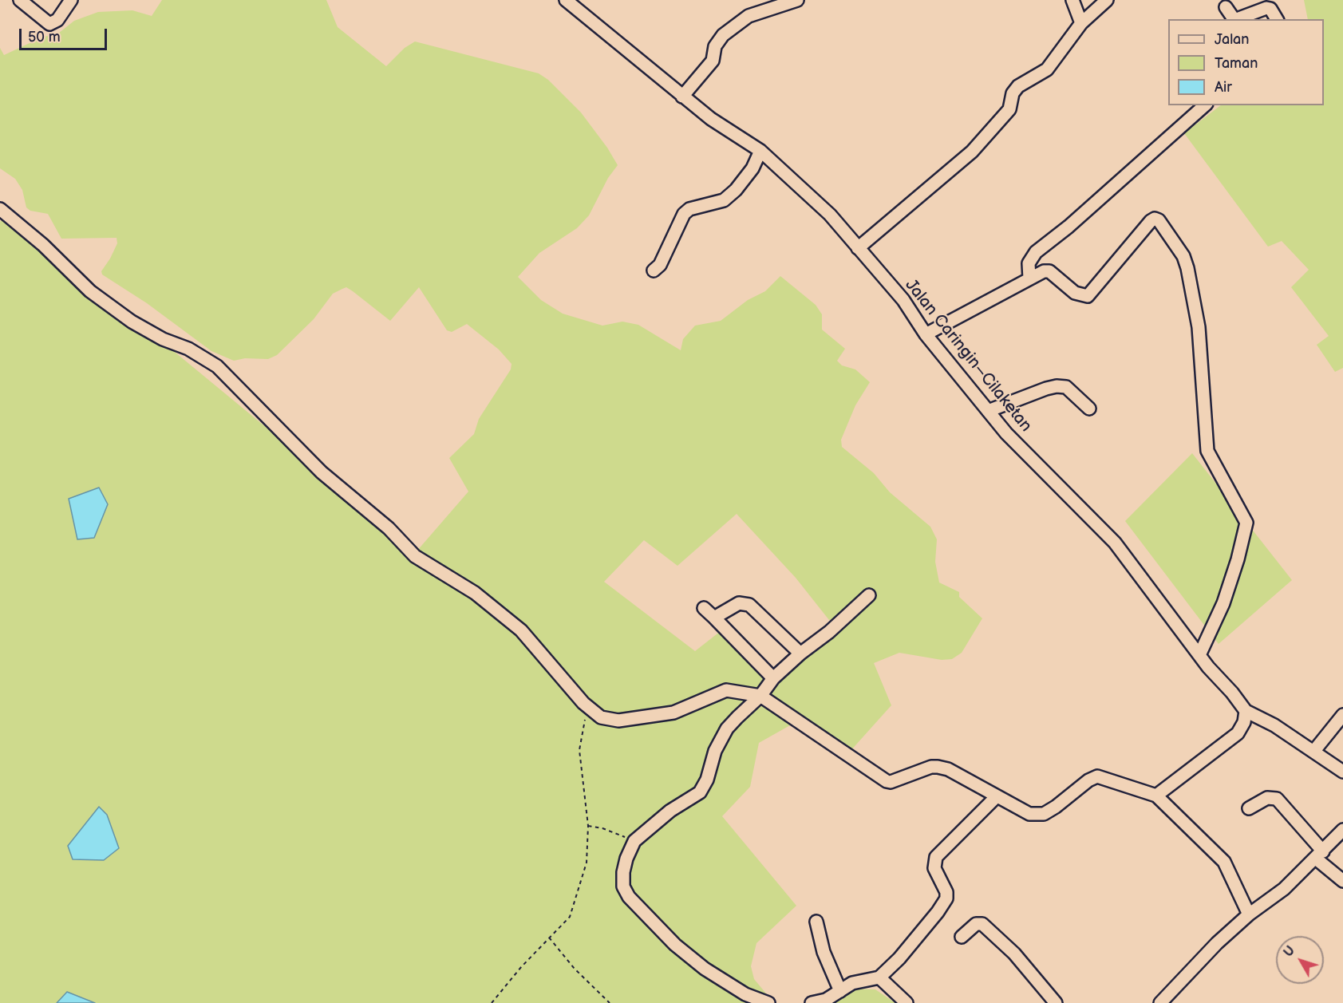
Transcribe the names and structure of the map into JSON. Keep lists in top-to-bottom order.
{
  "streets": {
    "street": ["Jalan Caringin–Cilaketan"]
  },
  "legend": ["Jalan", "Taman", "Air"],
  "scale_bar": "50 m",
  "north": "top left"
}
